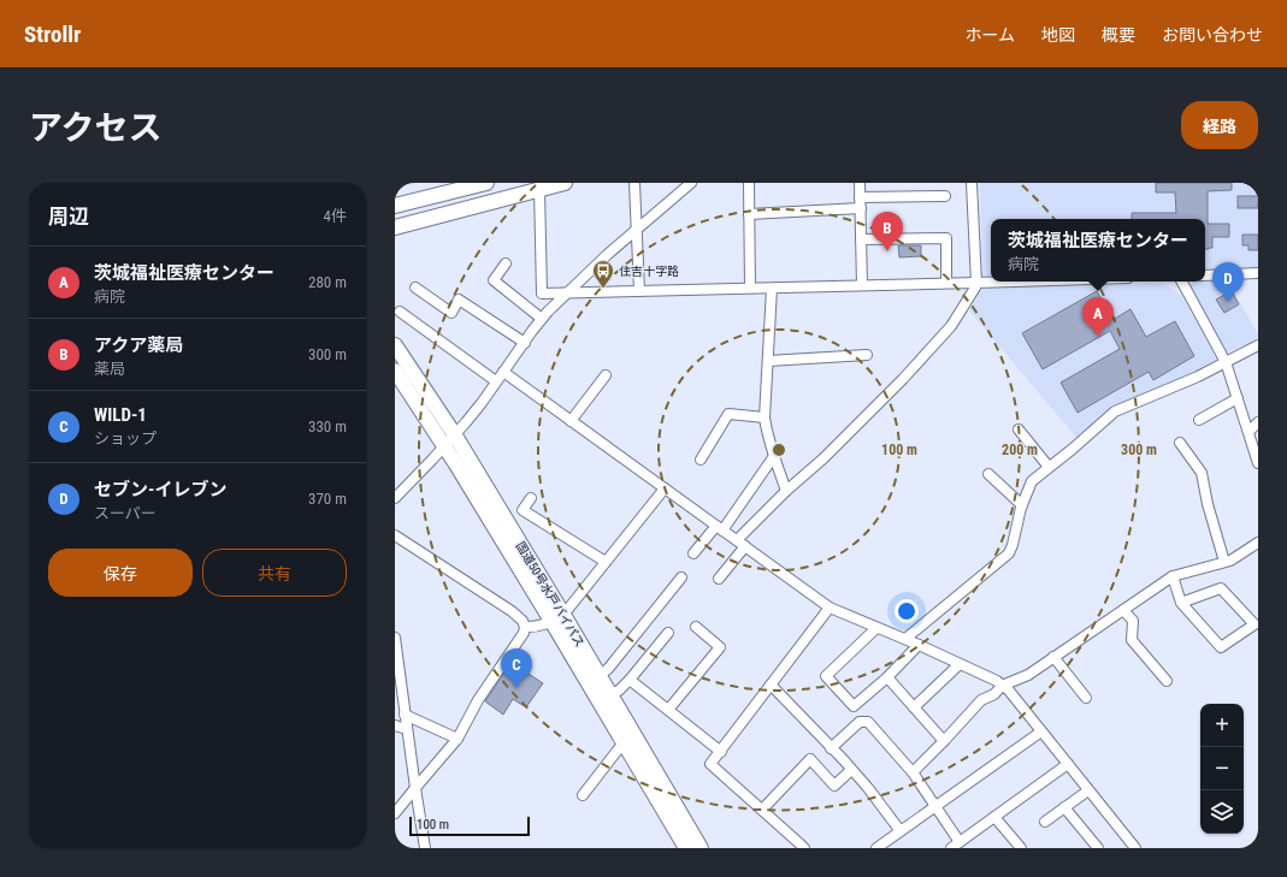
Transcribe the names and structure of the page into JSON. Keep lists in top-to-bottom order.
{
  "streets": {
    "highway": ["国道50号水戸バイパス"]
  },
  "places": {
    "bus stop": ["住吉十字路"]
  },
  "scale_bar": "100 m",
  "page": {
    "header": "Strollr",
    "nav": [
      "ホーム",
      "地図",
      "概要",
      "お問い合わせ"
    ],
    "title": "アクセス",
    "buttons": [
      "経路",
      ["保存", "共有"]
    ],
    "heading": ["周辺", "4件"],
    "pins": [
      "B",
      "D",
      "A",
      "C"
    ],
    "popup": ["茨城福祉医療センター", "病院"],
    "list": [
      {
        "mark": "A",
        "name": "茨城福祉医療センター",
        "note": "病院",
        "value": "280 m"
      },
      {
        "mark": "B",
        "name": "アクア薬局",
        "note": "薬局",
        "value": "300 m"
      },
      {
        "mark": "C",
        "name": "WILD-1",
        "note": "ショップ",
        "value": "330 m"
      },
      {
        "mark": "D",
        "name": "セブン-イレブン",
        "note": "スーパー",
        "value": "370 m"
      }
    ],
    "map_buttons": ["+", "−"],
    "scale": "100 m"
  },
  "rings": ["100 m", "200 m", "300 m"]
}
